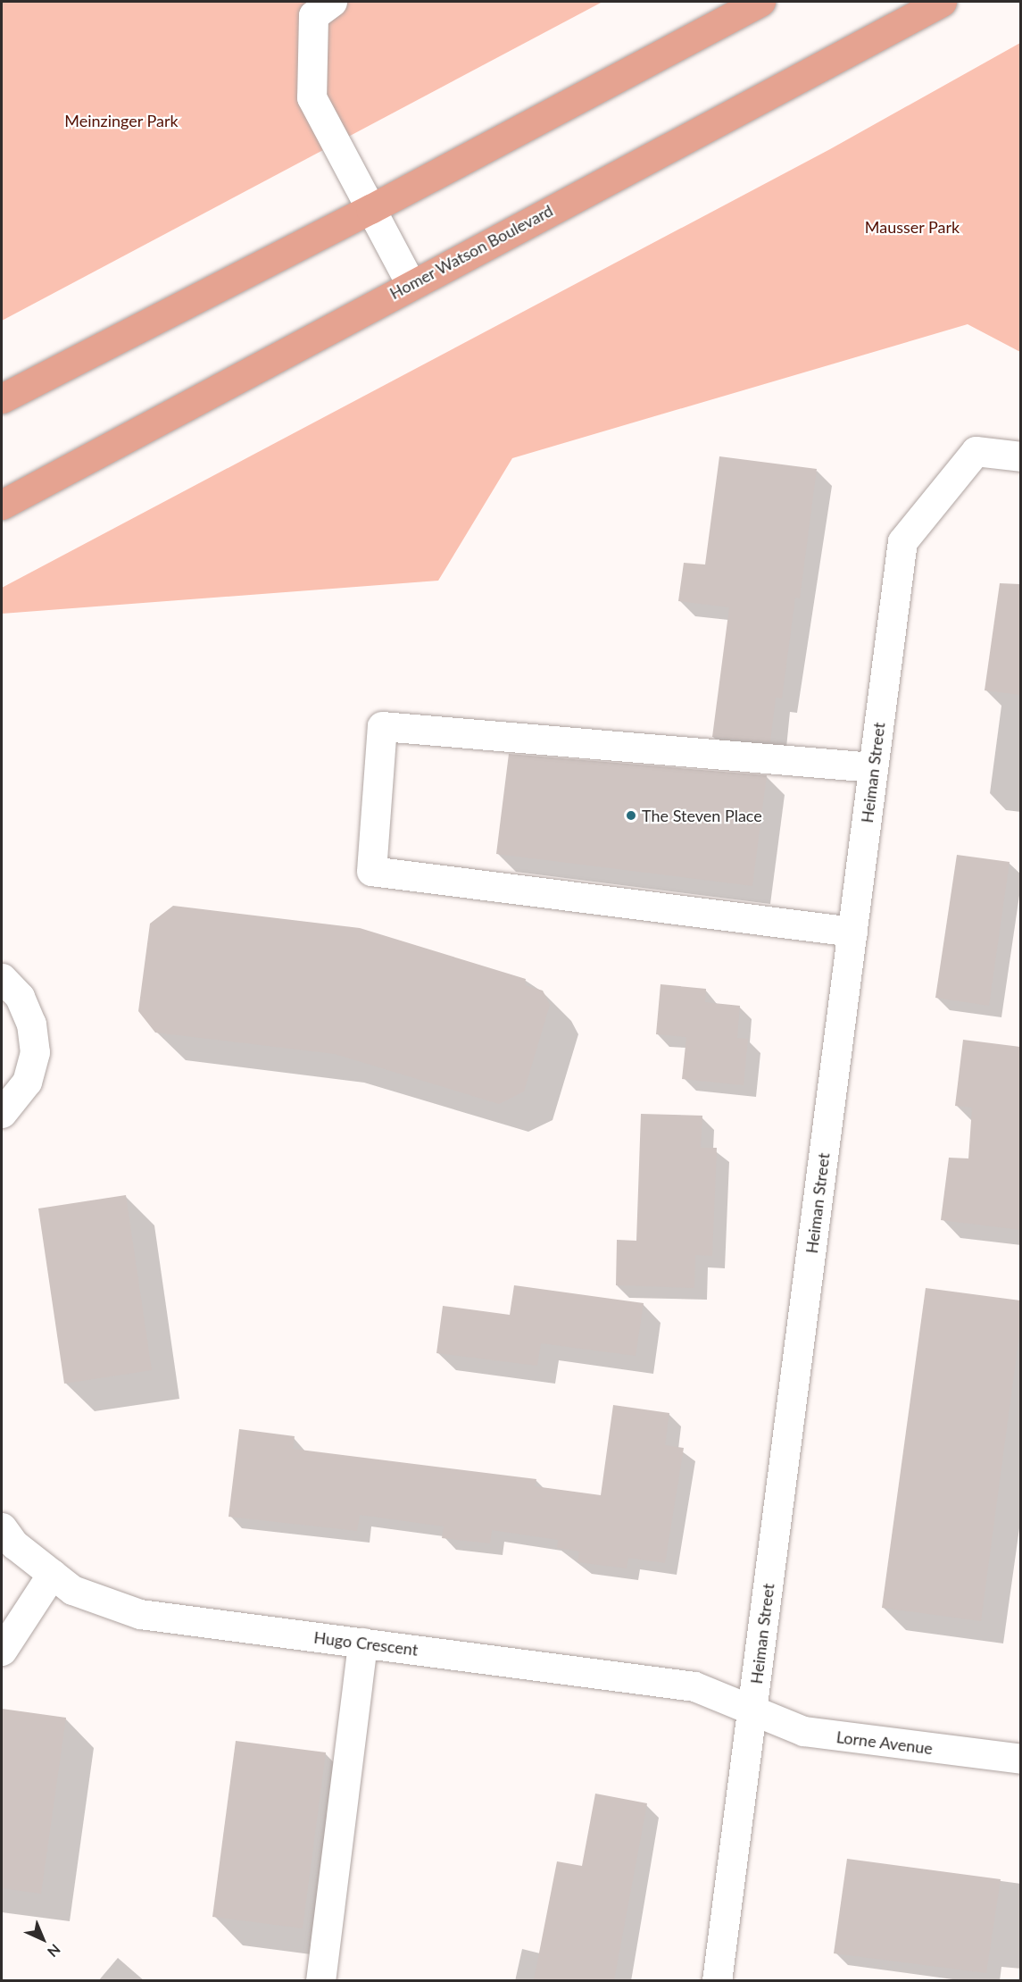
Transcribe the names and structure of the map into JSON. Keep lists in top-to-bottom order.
{
  "streets": {
    "main road": ["Homer Watson Boulevard"],
    "street": ["Heiman Street", "Hugo Crescent", "Lorne Avenue"]
  },
  "crossings": [
    ["Heiman Street", "Hugo Crescent"],
    ["Heiman Street", "Lorne Avenue"],
    ["Hugo Crescent", "Lorne Avenue"]
  ],
  "parks": ["Meinzinger Park", "Mausser Park"],
  "places": ["The Steven Place"],
  "north": "bottom right"
}
